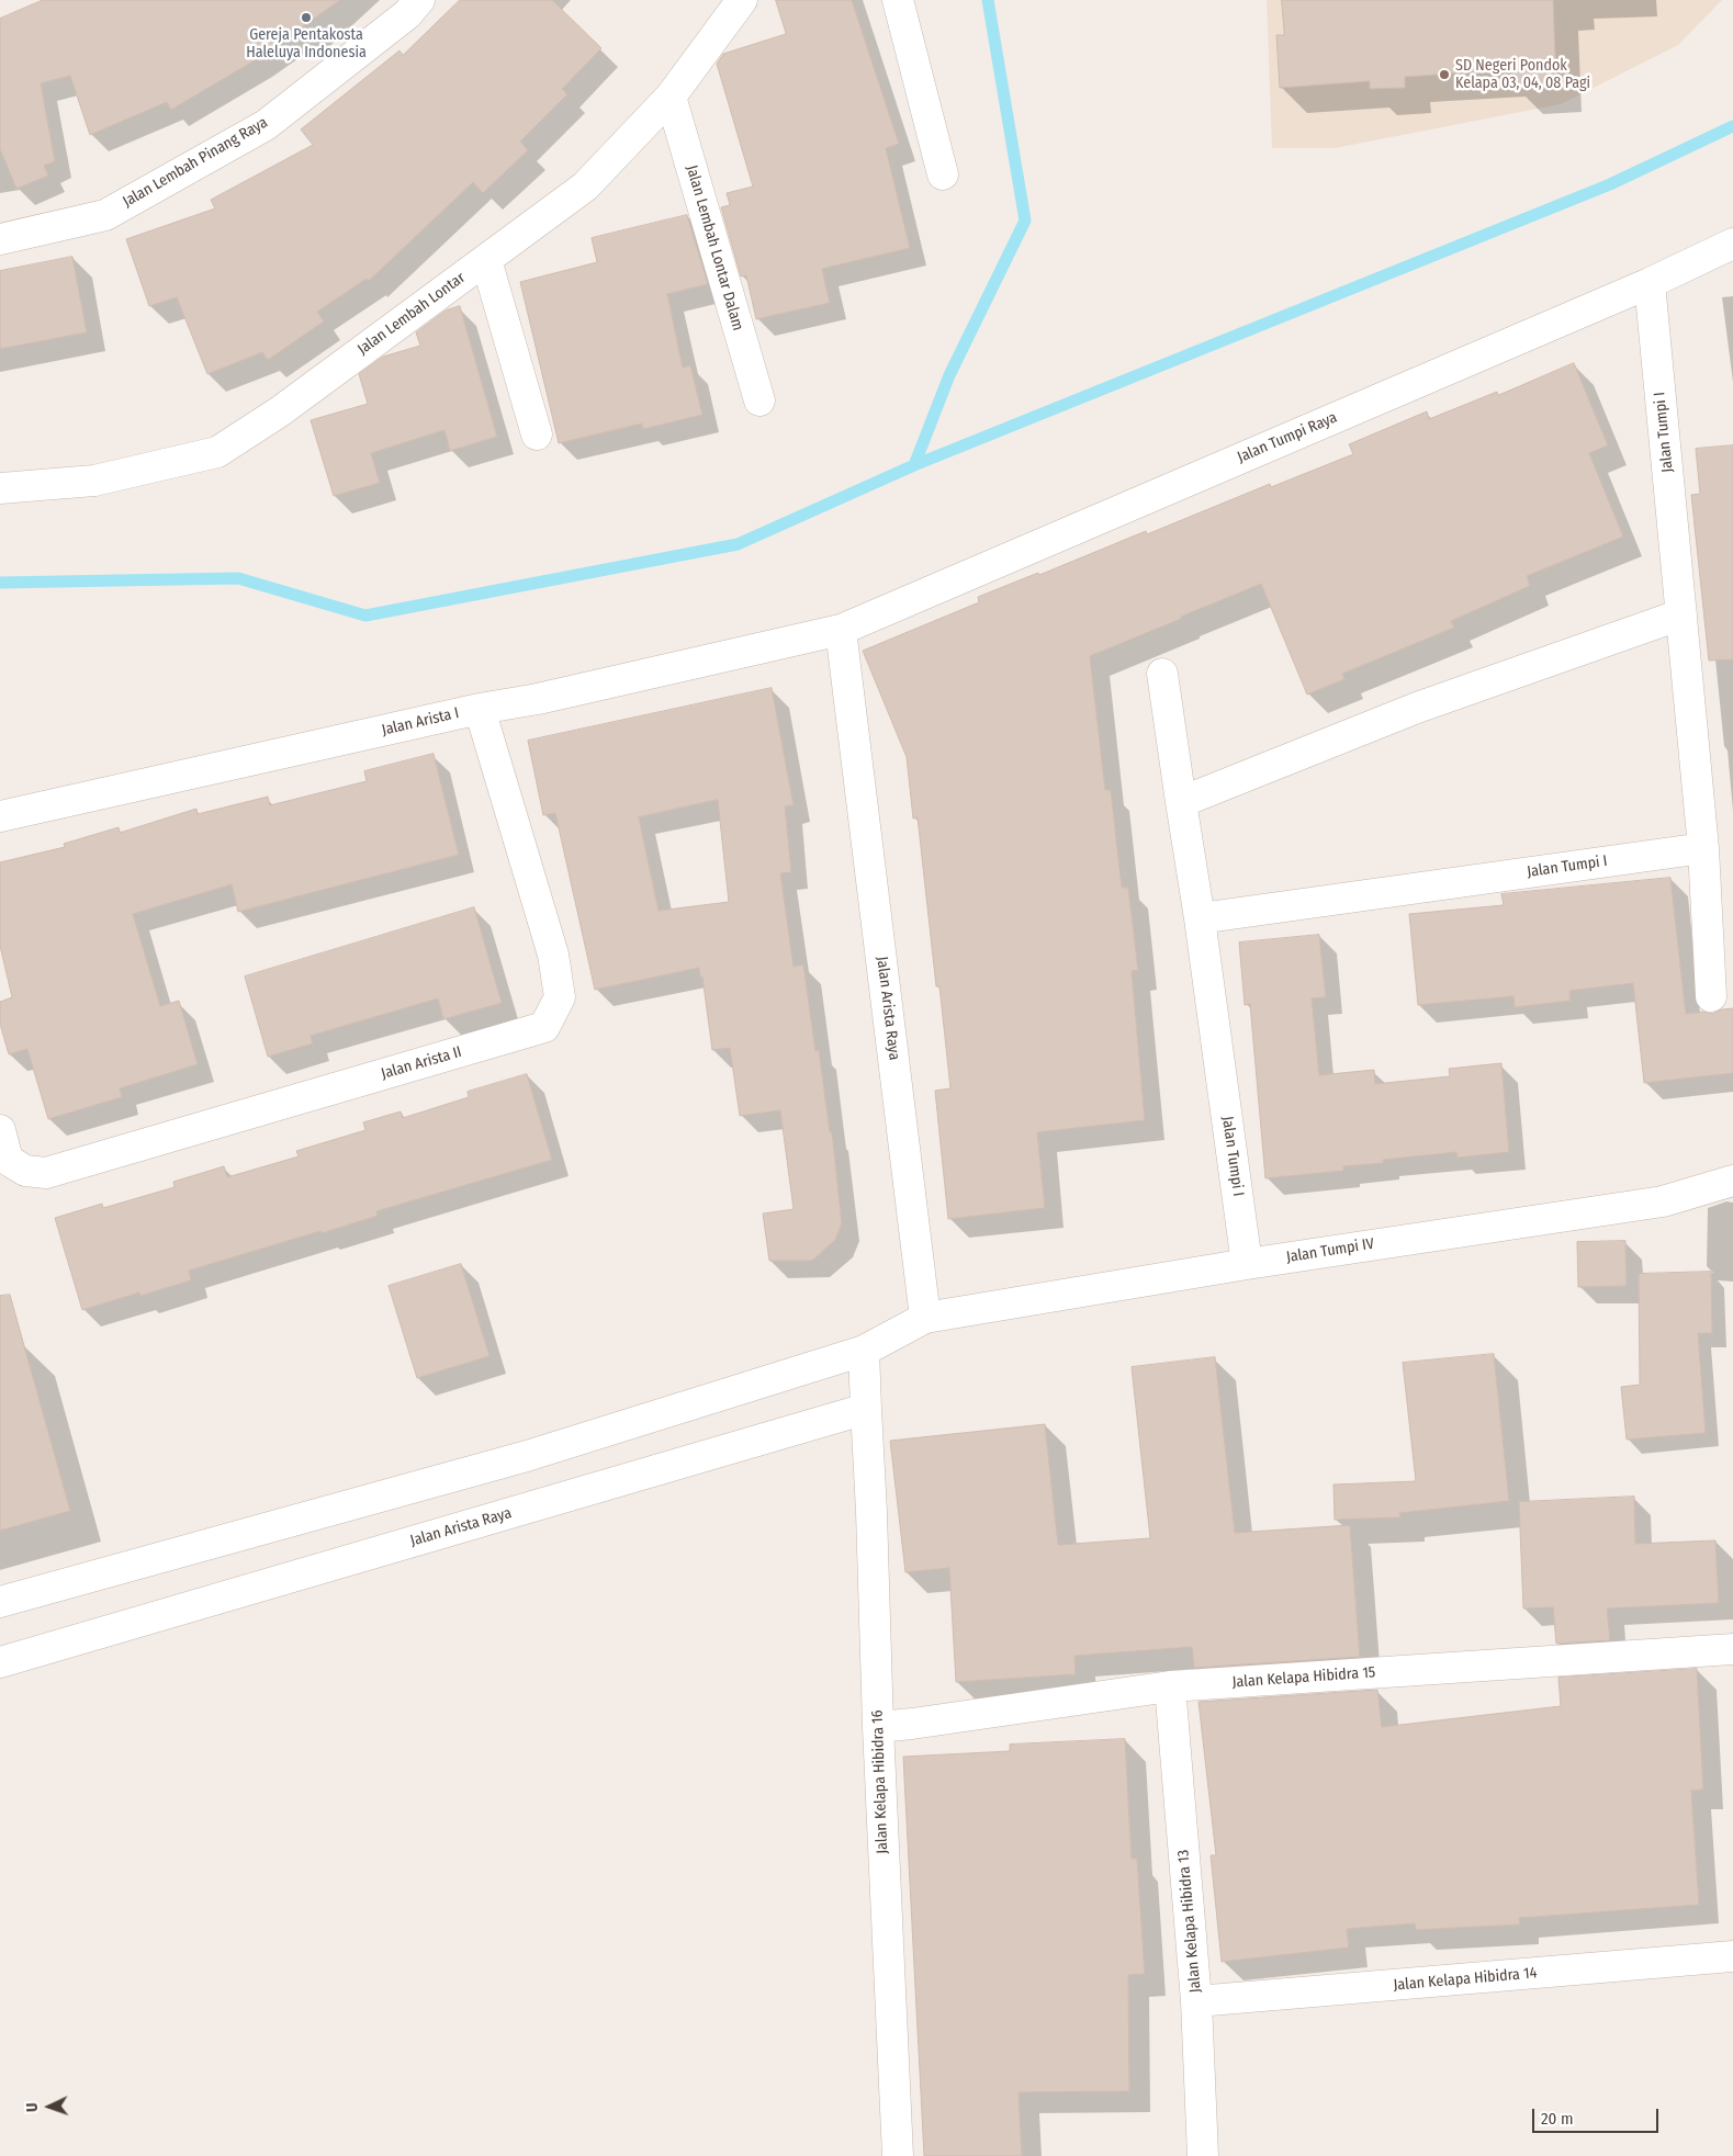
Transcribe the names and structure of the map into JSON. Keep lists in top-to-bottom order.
{
  "streets": {
    "street": [
      "Jalan Lembah Pinang Raya",
      "Jalan Lembah Lontar Dalam",
      "Jalan Lembah Lontar",
      "Jalan Tumpi I",
      "Jalan Tumpi Raya",
      "Jalan Arista I",
      "Jalan Arista Raya",
      "Jalan Arista II",
      "Jalan Tumpi IV",
      "Jalan Kelapa Hibidra 15",
      "Jalan Kelapa Hibidra 16",
      "Jalan Kelapa Hibidra 13",
      "Jalan Kelapa Hibidra 14"
    ]
  },
  "crossings": [
    ["Jalan Lembah Lontar Dalam", "Jalan Lembah Lontar"],
    ["Jalan Tumpi I", "Jalan Tumpi Raya"],
    ["Jalan Tumpi I", "Jalan Tumpi IV"],
    ["Jalan Tumpi Raya", "Jalan Arista I"],
    ["Jalan Tumpi Raya", "Jalan Arista Raya"],
    ["Jalan Arista I", "Jalan Arista Raya"],
    ["Jalan Arista I", "Jalan Arista II"],
    ["Jalan Arista Raya", "Jalan Tumpi IV"],
    ["Jalan Arista Raya", "Jalan Kelapa Hibidra 16"],
    ["Jalan Kelapa Hibidra 15", "Jalan Kelapa Hibidra 16"],
    ["Jalan Kelapa Hibidra 15", "Jalan Kelapa Hibidra 13"],
    ["Jalan Kelapa Hibidra 13", "Jalan Kelapa Hibidra 14"]
  ],
  "places": ["Gereja Pentakosta Haleluya Indonesia", "SD Negeri Pondok Kelapa 03, 04, 08 Pagi"],
  "scale_bar": "20 m",
  "north": "left"
}
